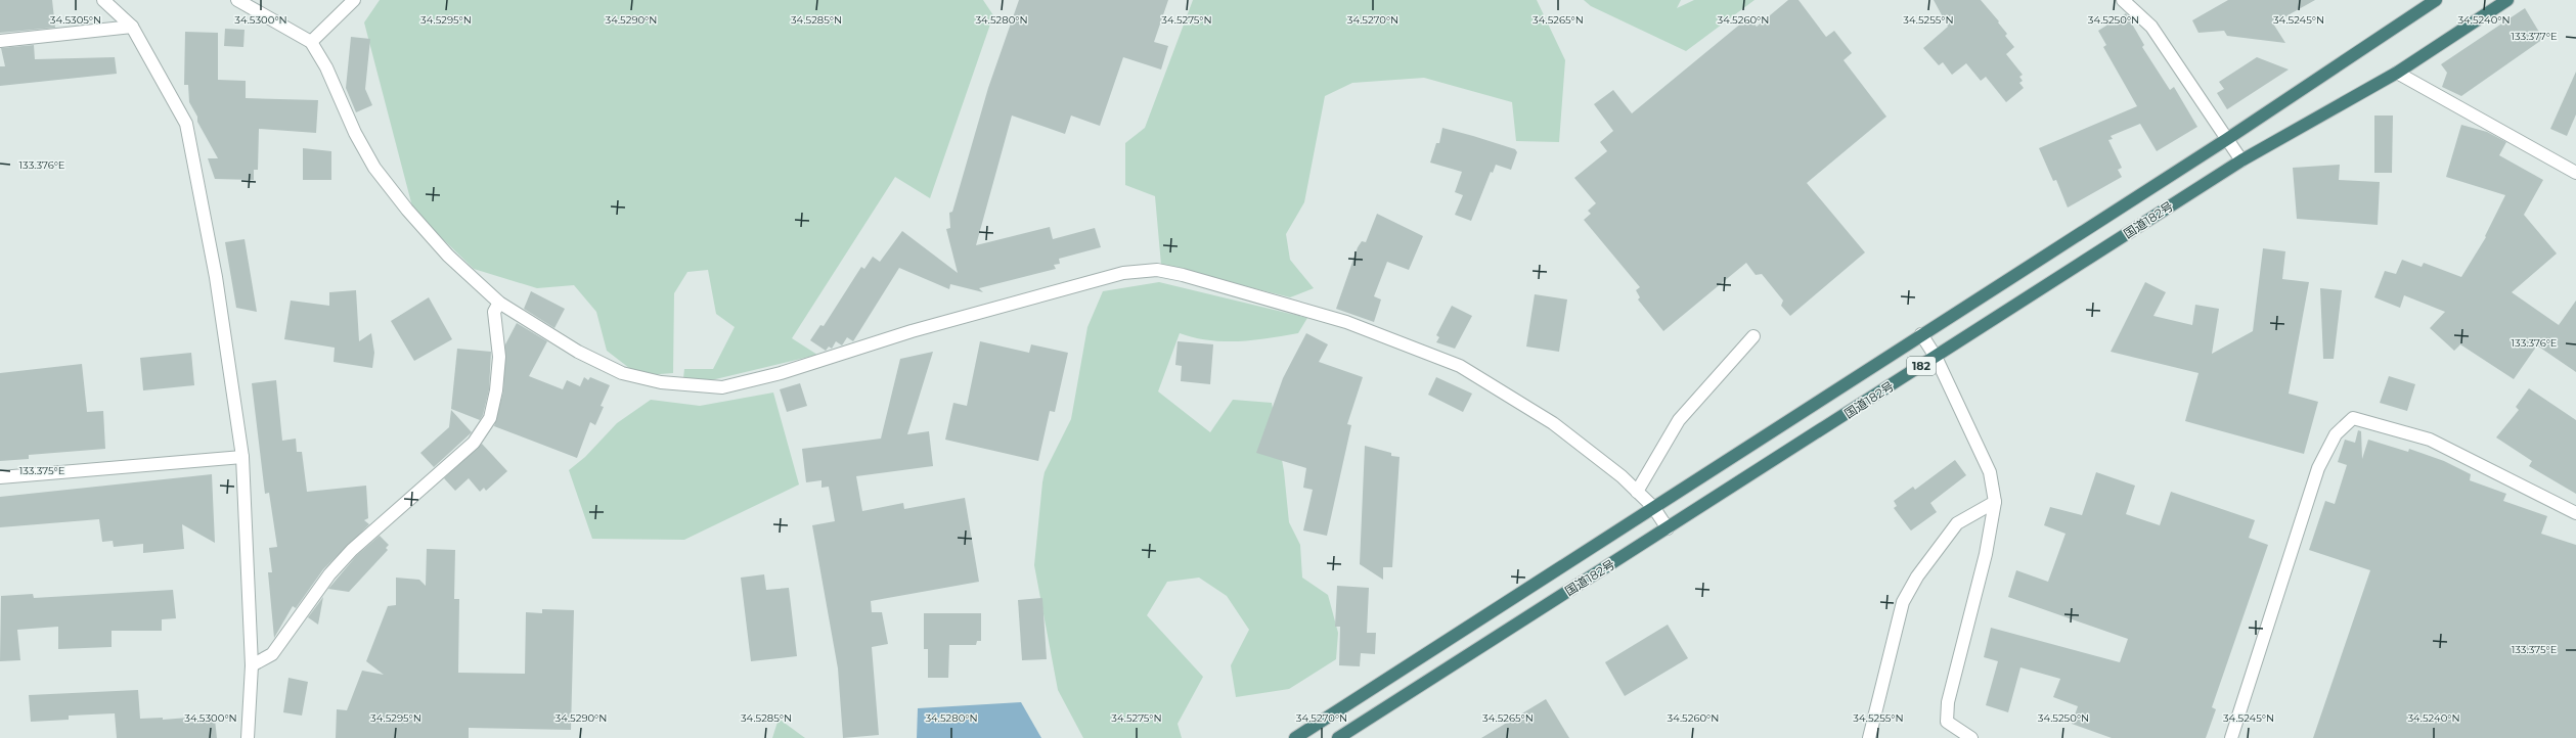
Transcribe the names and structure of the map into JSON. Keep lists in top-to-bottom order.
{
  "streets": {
    "highway": ["国道182号", "182"]
  },
  "coordinates": [
    "34.5305°N",
    "34.5300°N",
    "34.5295°N",
    "34.5290°N",
    "34.5285°N",
    "34.5280°N",
    "34.5275°N",
    "34.5270°N",
    "34.5265°N",
    "34.5260°N",
    "34.5255°N",
    "34.5250°N",
    "34.5245°N",
    "34.5240°N",
    "133.377°E",
    "133.376°E",
    "133.375°E"
  ]
}
